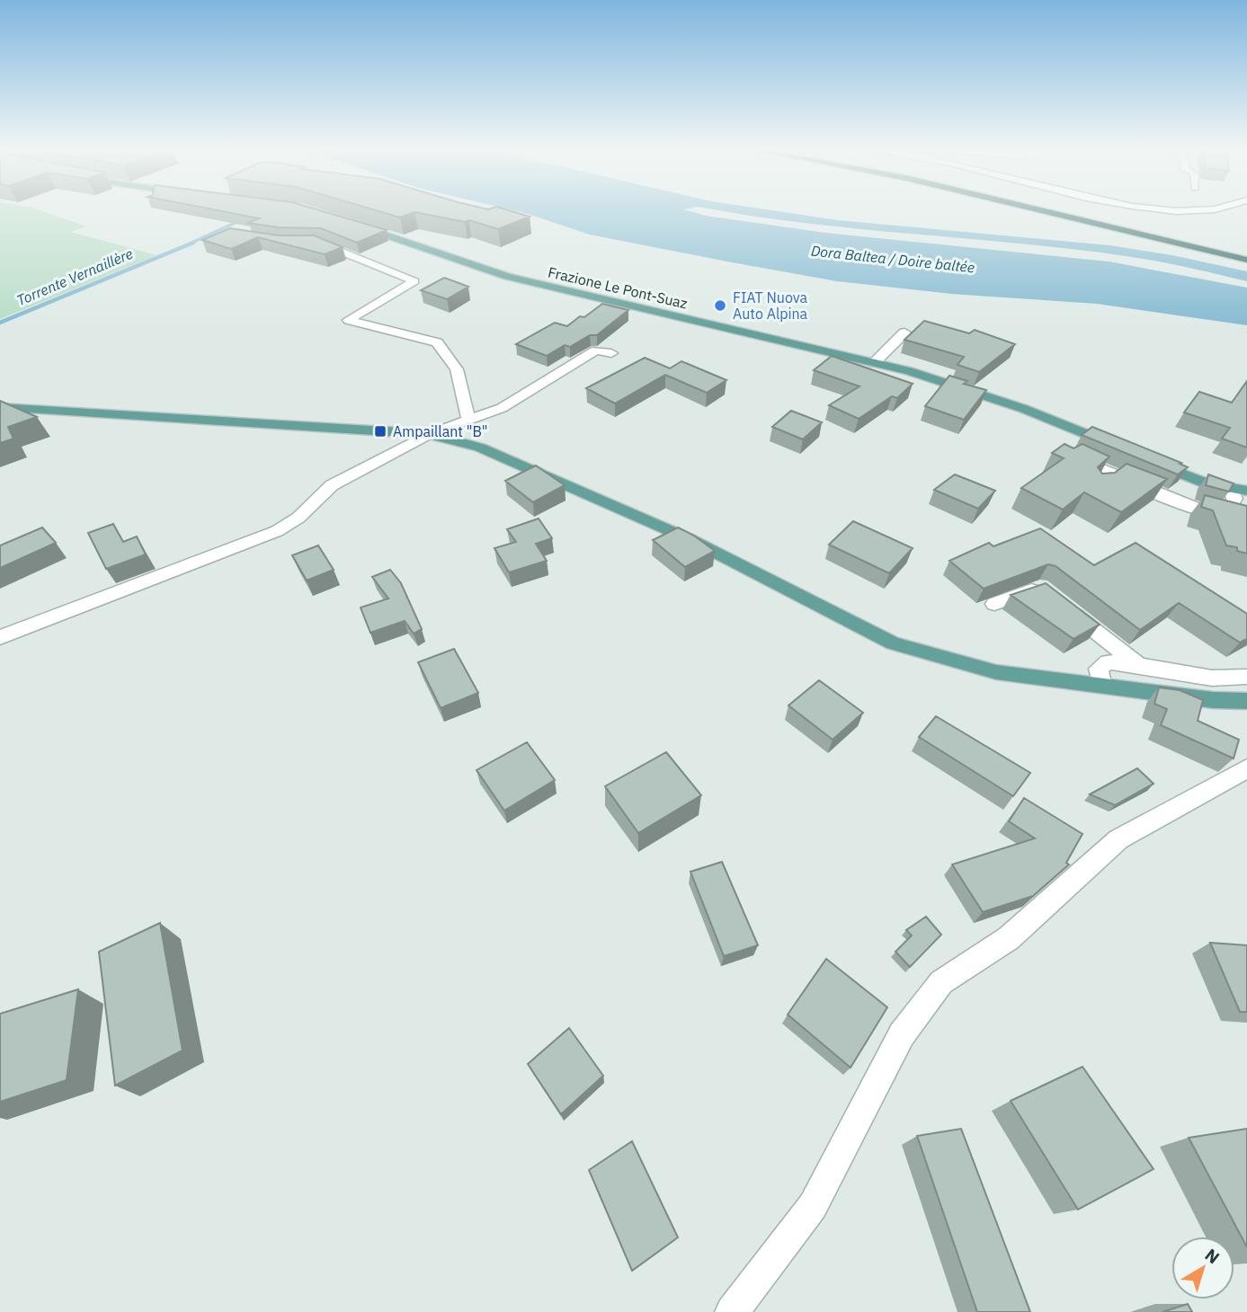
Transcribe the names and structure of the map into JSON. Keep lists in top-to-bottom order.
{
  "streets": {
    "main road": ["Frazione Le Pont-Suaz"]
  },
  "water": ["Dora Baltea / Doire baltée", "Torrente Vernaillère"],
  "places": {
    "other": ["FIAT Nuova Auto Alpina"],
    "transit": ["Ampaillant \"B\""]
  },
  "north": "top right"
}
